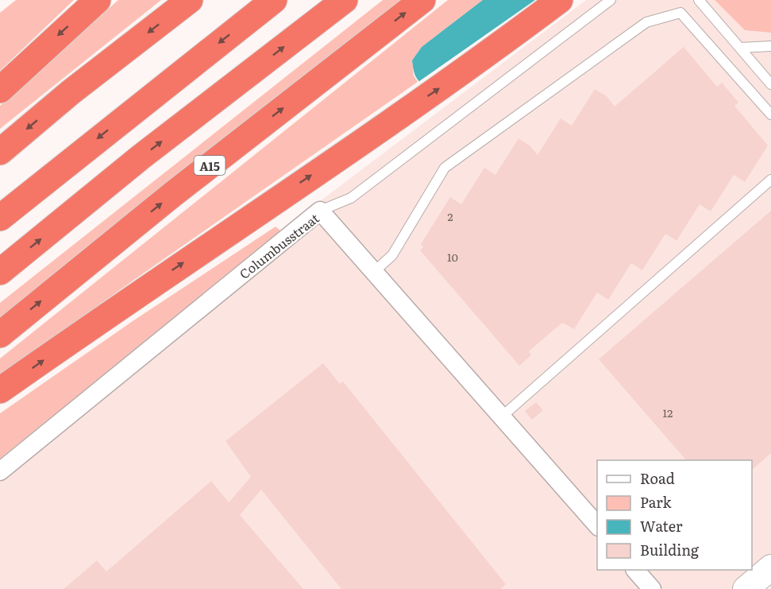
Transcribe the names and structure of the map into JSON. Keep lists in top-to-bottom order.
{
  "streets": {
    "highway": ["A15"],
    "street": ["Columbusstraat"]
  },
  "house_numbers": ["2", "10", "12"],
  "legend": [
    "Road",
    "Park",
    "Water",
    "Building"
  ]
}
